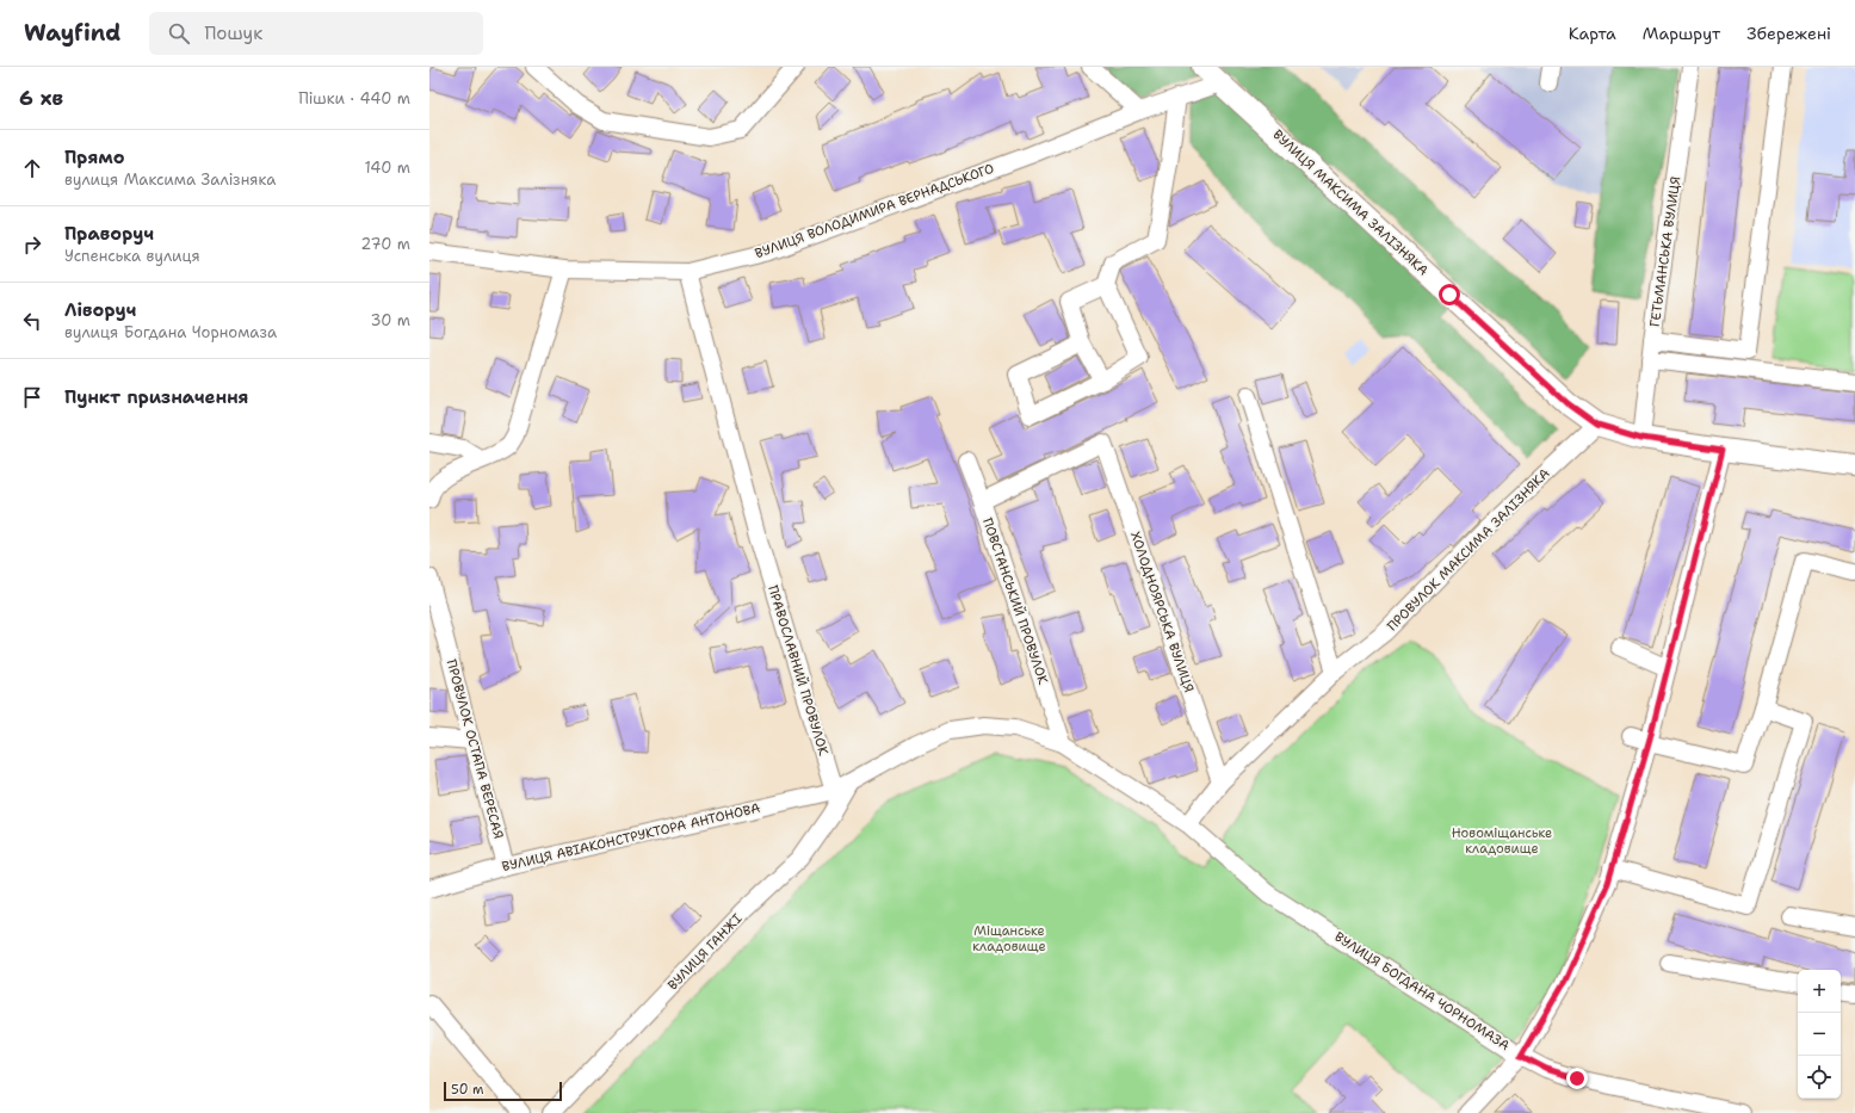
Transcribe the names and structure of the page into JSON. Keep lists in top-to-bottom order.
{
  "streets": {
    "main road": ["ВУЛИЦЯ МАКСИМА ЗАЛІЗНЯКА"],
    "street": [
      "ВУЛИЦЯ ВОЛОДИМИРА ВЕРНАДСЬКОГО",
      "ГЕТЬМАНСЬКА ВУЛИЦЯ",
      "ПРОВУЛОК МАКСИМА ЗАЛІЗНЯКА",
      "ПОВСТАНСЬКИЙ ПРОВУЛОК",
      "ХОЛОДНОЯРСЬКА ВУЛИЦЯ",
      "ПРАВОСЛАВНИЙ ПРОВУЛОК",
      "ПРОВУЛОК ОСТАПА ВЕРЕСАЯ",
      "ВУЛИЦЯ АВІАКОНСТРУКТОРА АНТОНОВА",
      "ВУЛИЦЯ ГАНЖІ",
      "ВУЛИЦЯ БОГДАНА ЧОРНОМАЗА"
    ]
  },
  "crossings": [
    ["ВУЛИЦЯ МАКСИМА ЗАЛІЗНЯКА", "ВУЛИЦЯ ВОЛОДИМИРА ВЕРНАДСЬКОГО"],
    ["ВУЛИЦЯ МАКСИМА ЗАЛІЗНЯКА", "ГЕТЬМАНСЬКА ВУЛИЦЯ"],
    ["ВУЛИЦЯ МАКСИМА ЗАЛІЗНЯКА", "ПРОВУЛОК МАКСИМА ЗАЛІЗНЯКА"],
    ["ВУЛИЦЯ ВОЛОДИМИРА ВЕРНАДСЬКОГО", "ПРАВОСЛАВНИЙ ПРОВУЛОК"],
    ["ПРОВУЛОК МАКСИМА ЗАЛІЗНЯКА", "ХОЛОДНОЯРСЬКА ВУЛИЦЯ"],
    ["ПРОВУЛОК МАКСИМА ЗАЛІЗНЯКА", "ВУЛИЦЯ БОГДАНА ЧОРНОМАЗА"],
    ["ПОВСТАНСЬКИЙ ПРОВУЛОК", "ХОЛОДНОЯРСЬКА ВУЛИЦЯ"],
    ["ПОВСТАНСЬКИЙ ПРОВУЛОК", "ВУЛИЦЯ БОГДАНА ЧОРНОМАЗА"],
    ["ПРАВОСЛАВНИЙ ПРОВУЛОК", "ВУЛИЦЯ АВІАКОНСТРУКТОРА АНТОНОВА"],
    ["ПРАВОСЛАВНИЙ ПРОВУЛОК", "ВУЛИЦЯ ГАНЖІ"],
    ["ПРАВОСЛАВНИЙ ПРОВУЛОК", "ВУЛИЦЯ БОГДАНА ЧОРНОМАЗА"],
    ["ПРОВУЛОК ОСТАПА ВЕРЕСАЯ", "ВУЛИЦЯ АВІАКОНСТРУКТОРА АНТОНОВА"],
    ["ВУЛИЦЯ АВІАКОНСТРУКТОРА АНТОНОВА", "ВУЛИЦЯ ГАНЖІ"],
    ["ВУЛИЦЯ АВІАКОНСТРУКТОРА АНТОНОВА", "ВУЛИЦЯ БОГДАНА ЧОРНОМАЗА"],
    ["ВУЛИЦЯ ГАНЖІ", "ВУЛИЦЯ БОГДАНА ЧОРНОМАЗА"]
  ],
  "parks": ["Новоміщанське кладовище", "Міщанське кладовище"],
  "scale_bar": "50 m",
  "page": {
    "header": "Wayfind",
    "search": "Пошук",
    "nav": ["Карта", "Маршрут", "Збережені"],
    "heading": ["6 хв", "Пішки · 440 m"],
    "list": [
      ["Прямо", "вулиця Максима Залізняка", "140 m"],
      ["Праворуч", "Успенська вулиця", "270 m"],
      ["Ліворуч", "вулиця Богдана Чорномаза", "30 m"],
      "Пункт призначення"
    ],
    "map_buttons": ["+", "−"],
    "scale": "50 m"
  }
}
